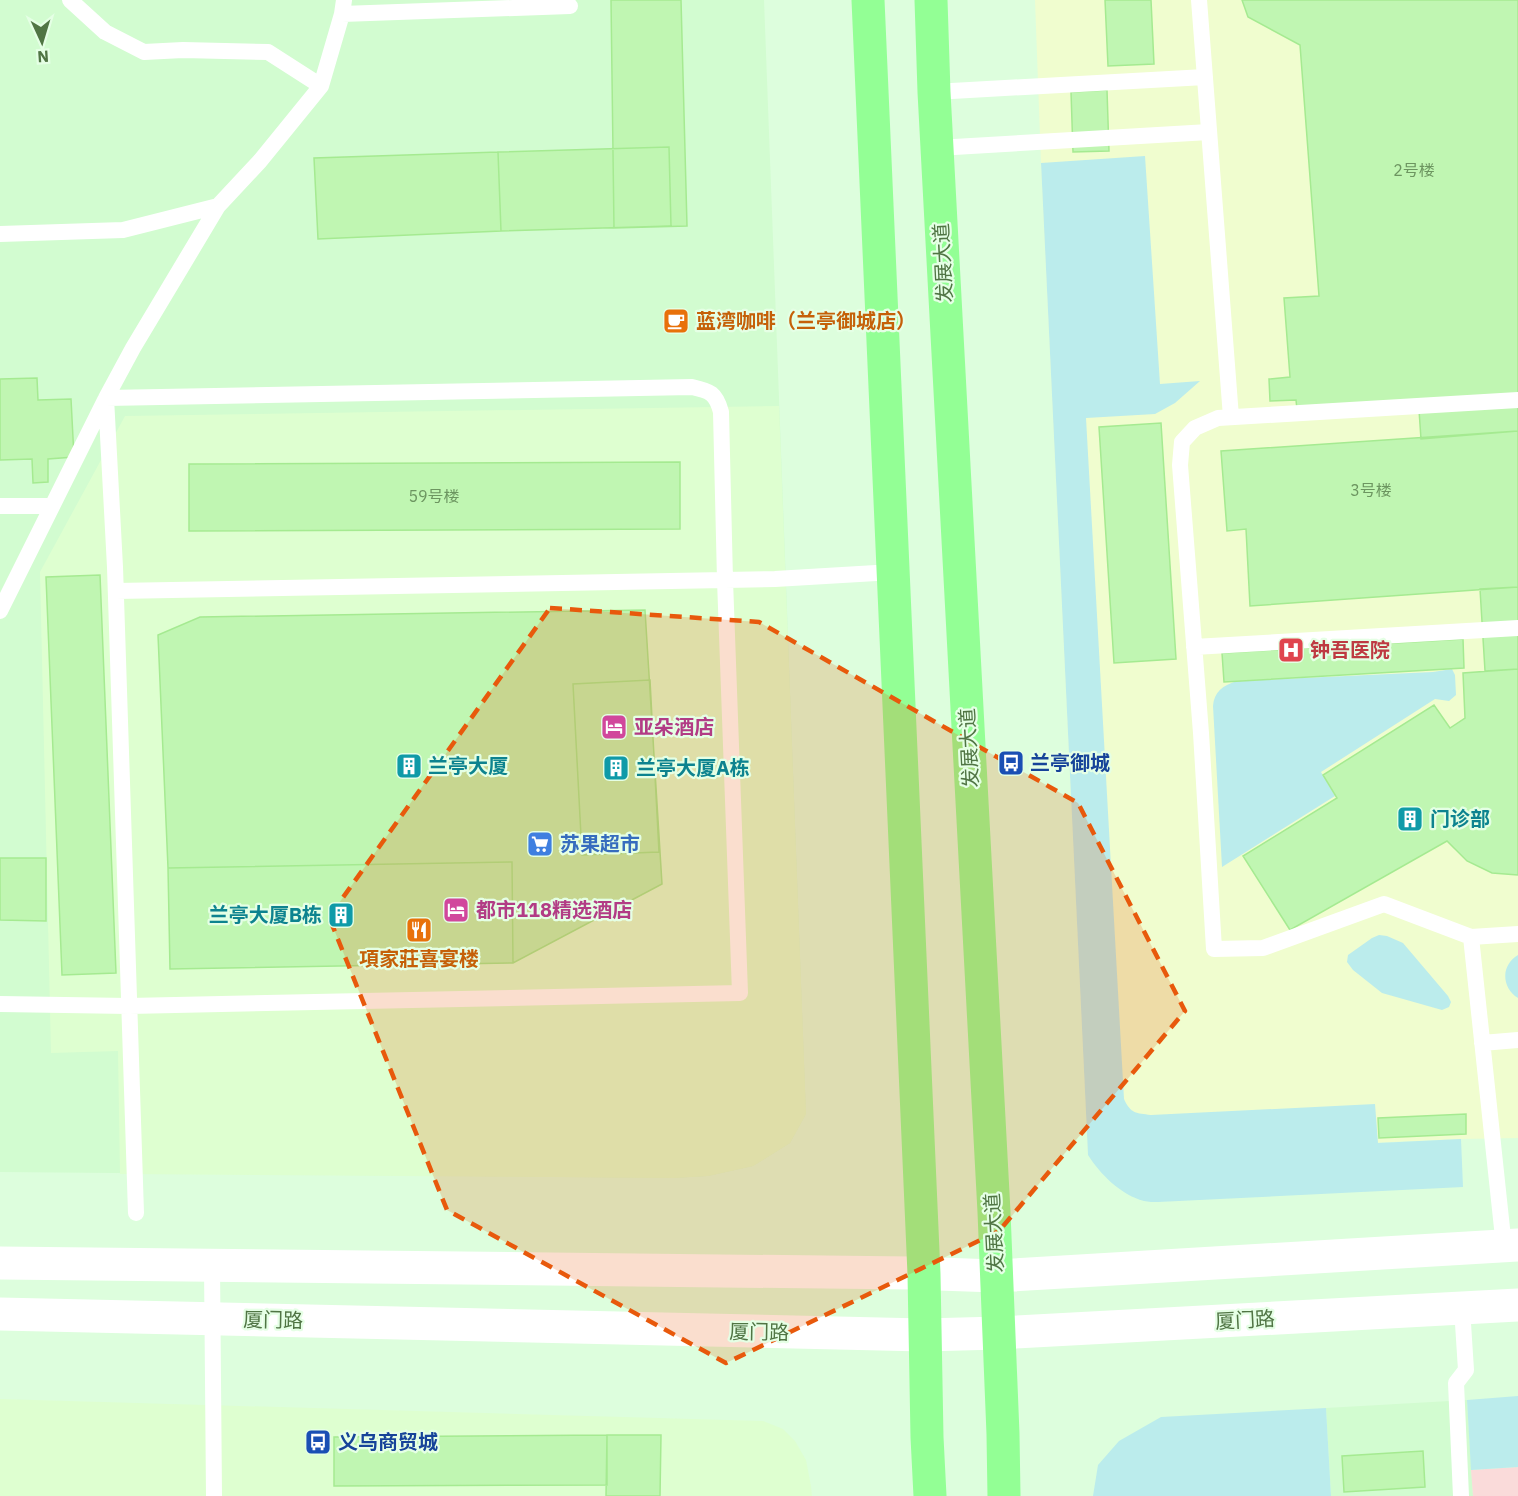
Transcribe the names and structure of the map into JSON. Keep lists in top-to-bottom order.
{
  "streets": {
    "main road": ["发展大道"],
    "street": ["厦门路"]
  },
  "crossings": [
    ["发展大道", "厦门路"]
  ],
  "places": {
    "cafe": ["蓝湾咖啡（兰亭御城店）"],
    "hospital": ["钟吾医院"],
    "hotel": ["亚朵酒店", "都市118精选酒店"],
    "bus stop": ["兰亭御城", "义乌商贸城"],
    "building": [
      "兰亭大厦",
      "兰亭大厦A栋",
      "门诊部",
      "兰亭大厦B栋"
    ],
    "supermarket": ["苏果超市"],
    "restaurant": ["項家莊喜宴楼"]
  },
  "house_numbers": ["2号楼", "3号楼", "59号楼"],
  "north": "bottom"
}
